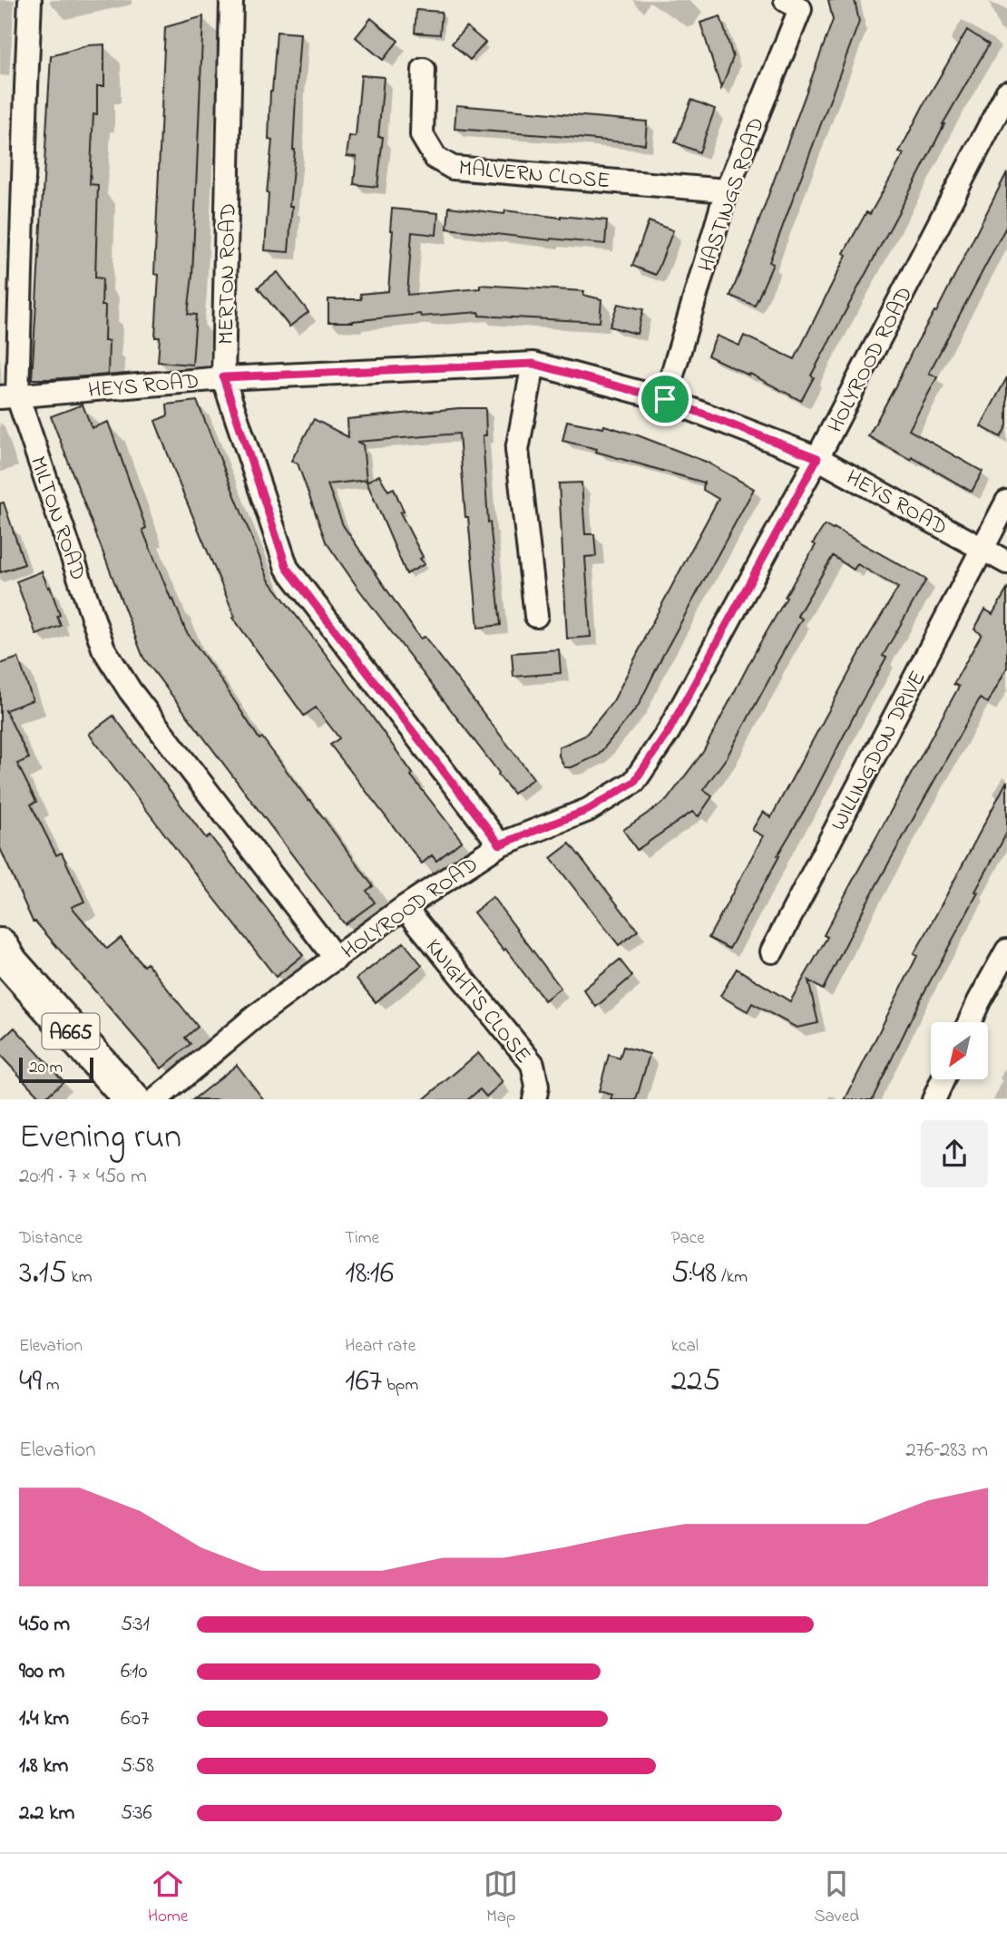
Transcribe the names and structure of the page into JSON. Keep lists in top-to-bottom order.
{
  "streets": {
    "main road": ["A665"],
    "street": [
      "MALVERN CLOSE",
      "HASTINGS ROAD",
      "MERTON ROAD",
      "HOLYROOD ROAD",
      "HEYS ROAD",
      "MILTON ROAD",
      "WILLINGDON DRIVE",
      "KNIGHT'S CLOSE"
    ]
  },
  "crossings": [
    ["MALVERN CLOSE", "HASTINGS ROAD"],
    ["HASTINGS ROAD", "HEYS ROAD"],
    ["MERTON ROAD", "HOLYROOD ROAD"],
    ["MERTON ROAD", "HEYS ROAD"],
    ["HOLYROOD ROAD", "HEYS ROAD"],
    ["HOLYROOD ROAD", "MILTON ROAD"],
    ["HOLYROOD ROAD", "KNIGHT'S CLOSE"],
    ["HEYS ROAD", "MILTON ROAD"],
    ["HEYS ROAD", "WILLINGDON DRIVE"]
  ],
  "scale_bar": "20 m",
  "north": "bottom left",
  "page": {
    "scale": "20 m",
    "heading": ["Evening run", "20:19 · 7 × 450 m"],
    "stats": [
      ["Distance", "3.15 km"],
      ["Time", "18:16"],
      ["Pace", "5:48 /km"],
      ["Elevation", "49 m"],
      ["Heart rate", "167 bpm"],
      ["kcal", "225"]
    ],
    "chart": ["Elevation", "276–283 m"],
    "list": [
      {
        "name": "450 m",
        "note": "5:31"
      },
      {
        "name": "900 m",
        "note": "6:10"
      },
      {
        "name": "1.4 km",
        "note": "6:07"
      },
      {
        "name": "1.8 km",
        "note": "5:58"
      },
      {
        "name": "2.2 km",
        "note": "5:36"
      }
    ],
    "tabs": ["Home", "Map", "Saved"]
  }
}
